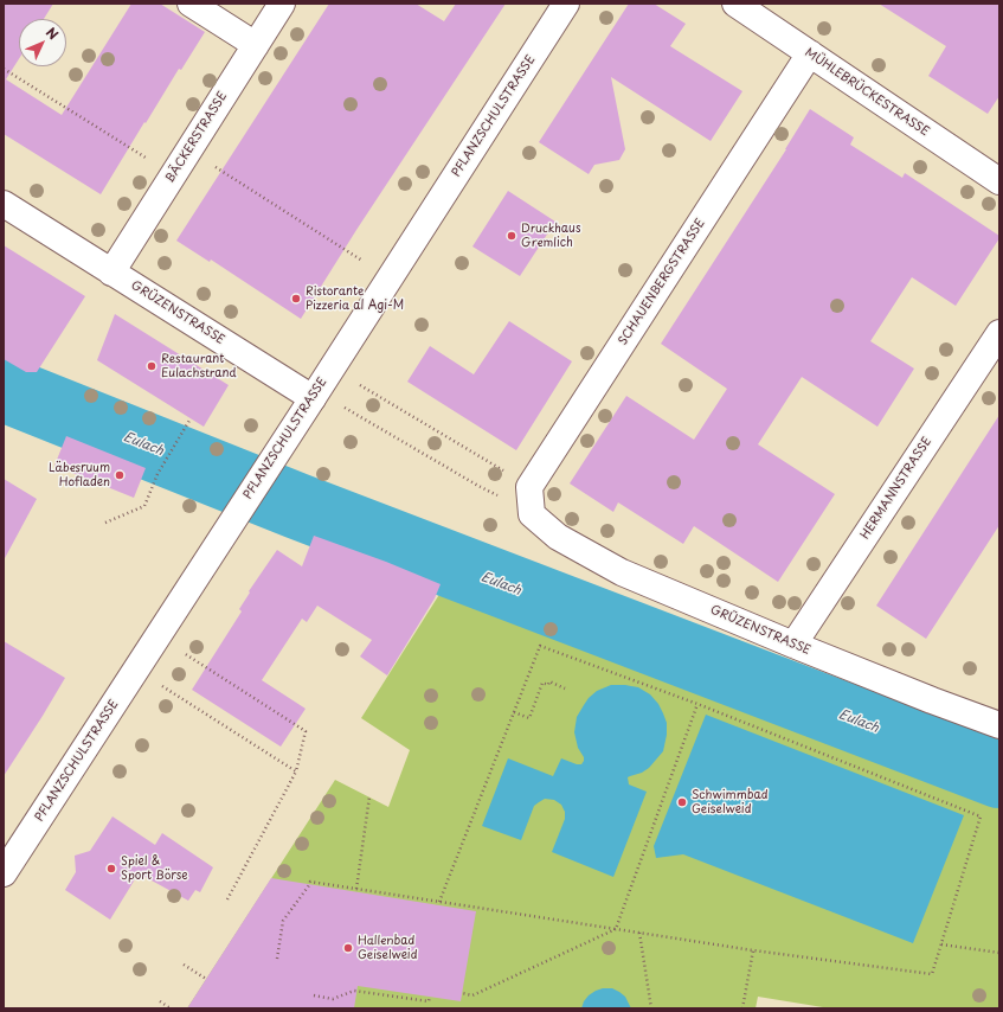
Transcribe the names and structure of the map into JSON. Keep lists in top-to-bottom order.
{
  "streets": {
    "street": [
      "MÜHLEBRÜCKESTRASSE",
      "PFLANZSCHULSTRASSE",
      "BÄCKERSTRASSE",
      "SCHAUENBERGSTRASSE",
      "GRÜZENSTRASSE",
      "HERMANNSTRASSE"
    ]
  },
  "crossings": [
    ["MÜHLEBRÜCKESTRASSE", "SCHAUENBERGSTRASSE"],
    ["PFLANZSCHULSTRASSE", "GRÜZENSTRASSE"],
    ["BÄCKERSTRASSE", "GRÜZENSTRASSE"],
    ["SCHAUENBERGSTRASSE", "GRÜZENSTRASSE"],
    ["GRÜZENSTRASSE", "HERMANNSTRASSE"]
  ],
  "water": ["Eulach"],
  "places": [
    "Druckhaus Gremlich",
    "Ristorante Pizzeria al Agi-M",
    "Restaurant Eulachstrand",
    "Läbesruum Hofladen",
    "Schwimmbad Geiselweid",
    "Spiel & Sport Börse",
    "Hallenbad Geiselweid"
  ],
  "north": "top right"
}
